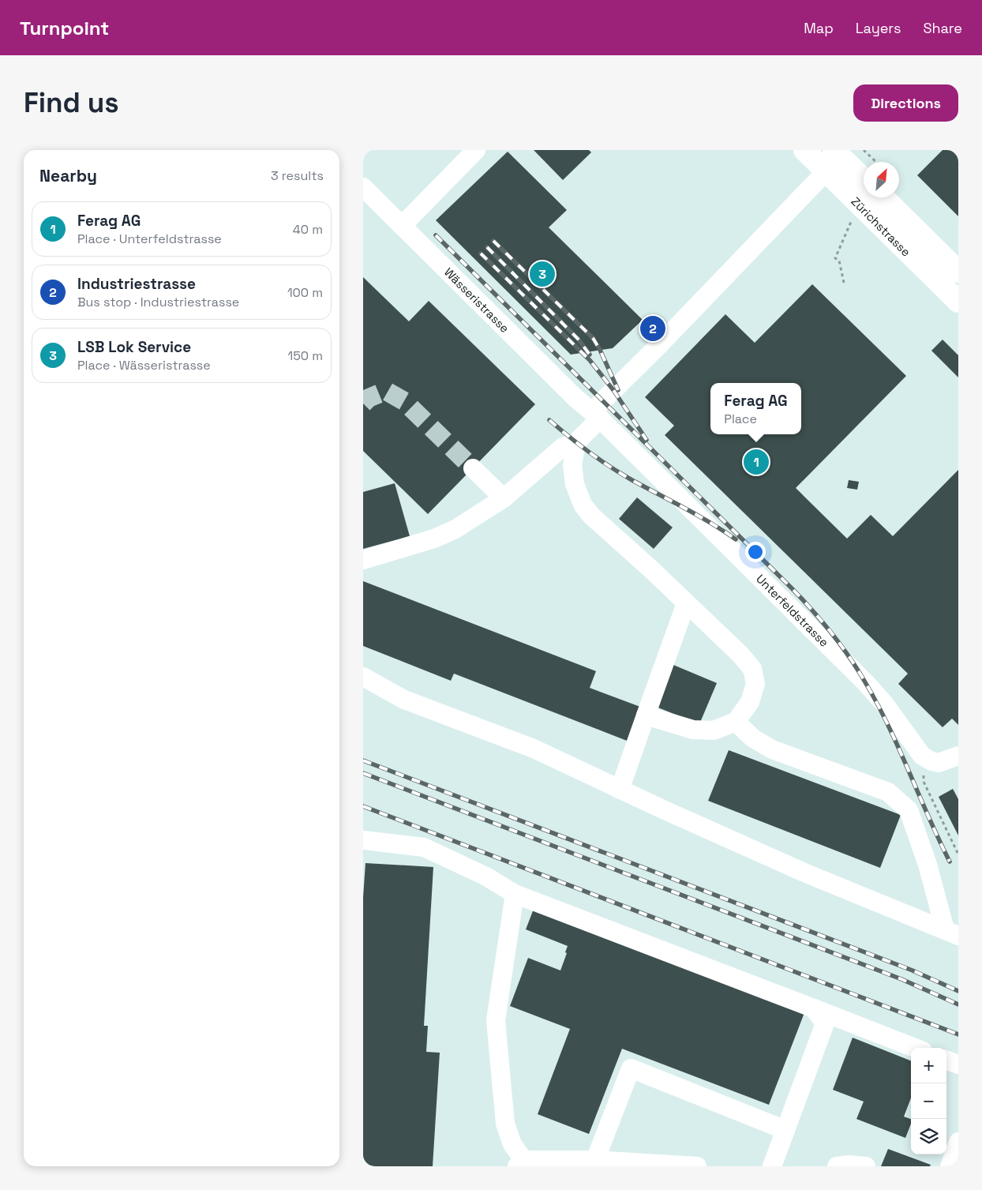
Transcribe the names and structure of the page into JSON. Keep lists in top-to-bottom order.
{
  "streets": {
    "main road": ["Zürichstrasse"],
    "street": ["Wässeristrasse", "Unterfeldstrasse"]
  },
  "crossings": [
    ["Wässeristrasse", "Unterfeldstrasse"]
  ],
  "north": "top right",
  "page": {
    "header": "Turnpoint",
    "nav": ["Map", "Layers", "Share"],
    "buttons": "Directions",
    "title": "Find us",
    "heading": ["Nearby", "3 results"],
    "list": [
      {
        "mark": "1",
        "name": "Ferag AG",
        "note": "Place · Unterfeldstrasse",
        "value": "40 m"
      },
      {
        "mark": "2",
        "name": "Industriestrasse",
        "note": "Bus stop · Industriestrasse",
        "value": "100 m"
      },
      {
        "mark": "3",
        "name": "LSB Lok Service",
        "note": "Place · Wässeristrasse",
        "value": "150 m"
      }
    ],
    "pins": ["3", "2", "1"],
    "popup": ["Ferag AG", "Place"],
    "map_buttons": ["+", "−"]
  }
}
